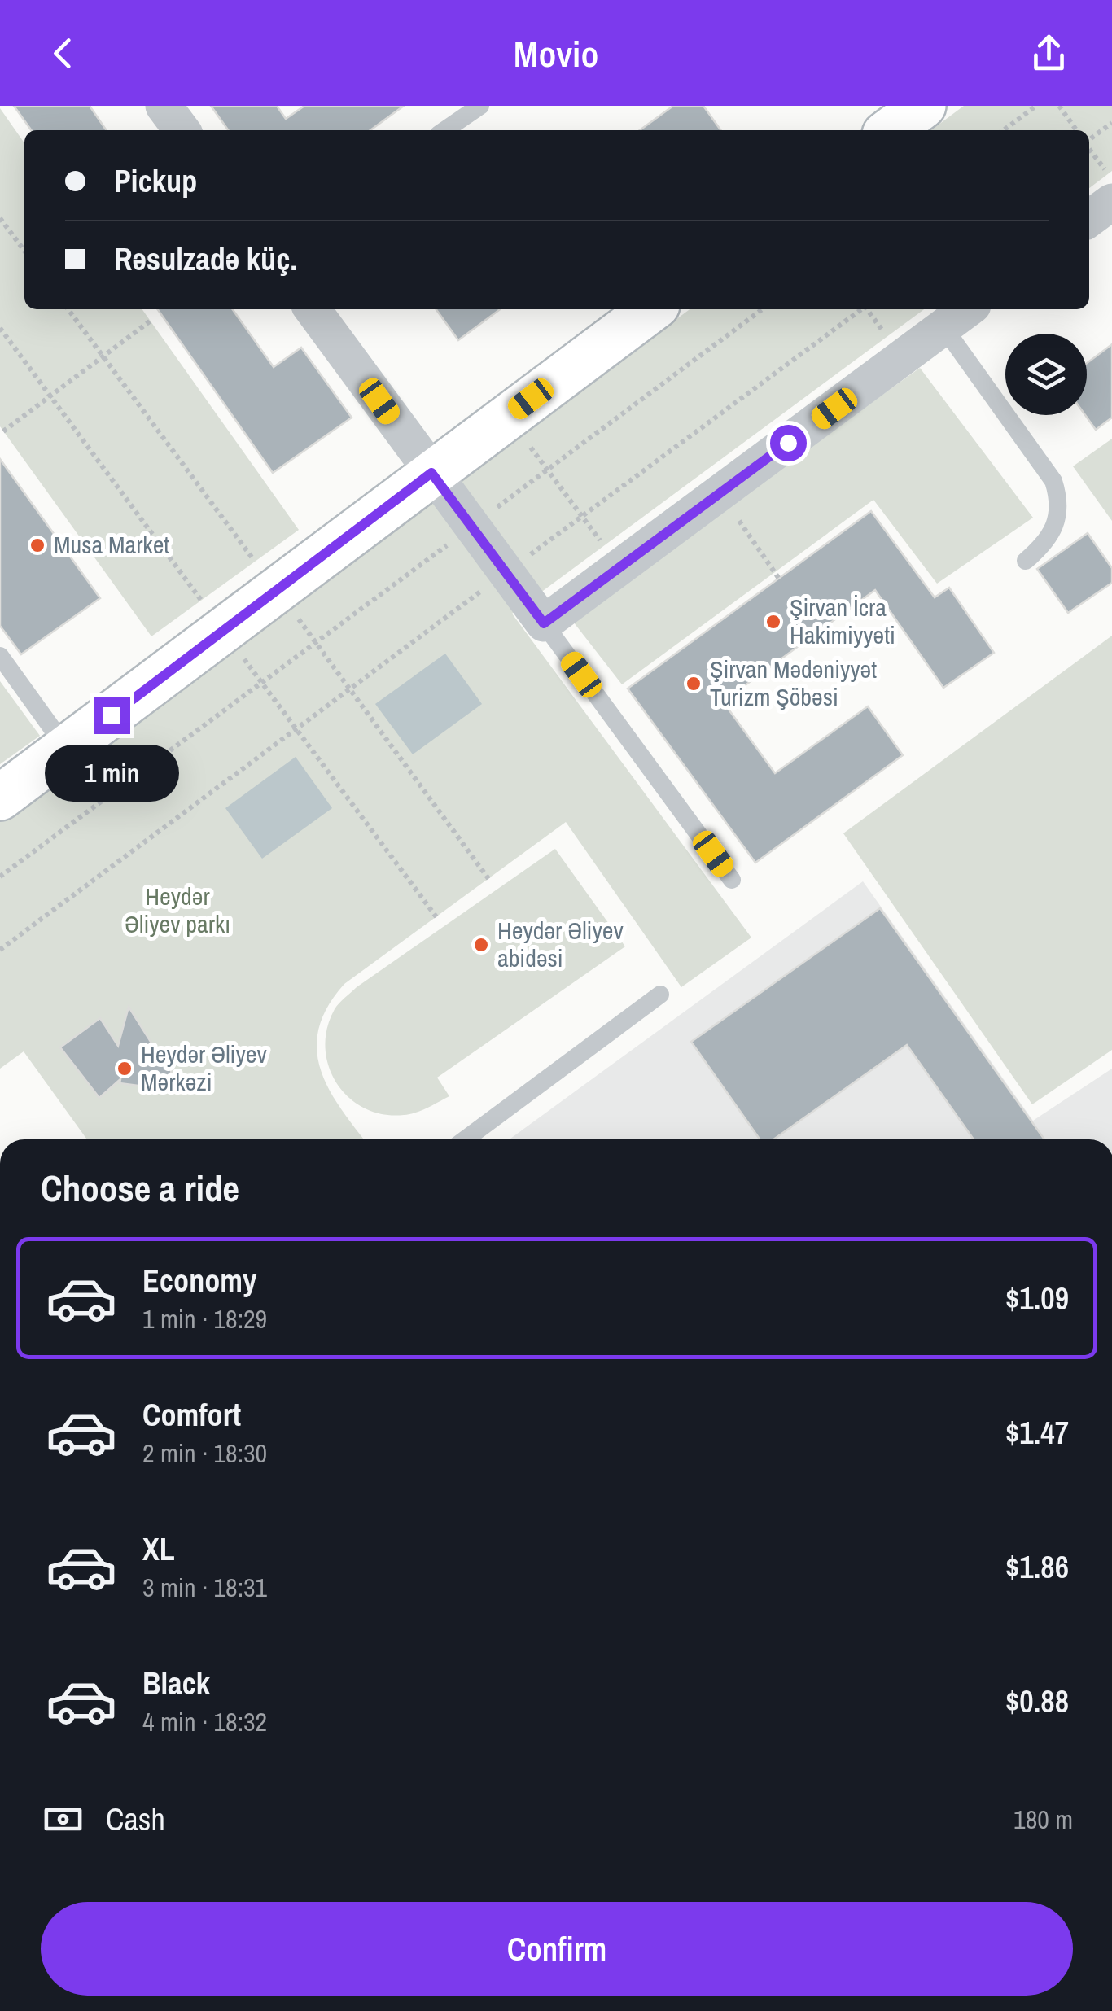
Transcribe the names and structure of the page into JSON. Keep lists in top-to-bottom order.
{
  "parks": ["Heydər Əliyev parkı"],
  "places": [
    "Musa Market",
    "Şirvan İcra Hakimiyyəti",
    "Şirvan Mədəniyyət Turizm Şöbəsi",
    "Heydər Əliyev abidəsi",
    "Heydər Əliyev Mərkəzi"
  ],
  "page": {
    "header": "Movio",
    "banner": ["Pickup", "Rəsulzadə küç."],
    "bubble": "1 min",
    "heading": "Choose a ride",
    "list": [
      {
        "name": "Economy",
        "note": "1 min · 18:29",
        "value": "$1.09"
      },
      {
        "name": "Comfort",
        "note": "2 min · 18:30",
        "value": "$1.47"
      },
      {
        "name": "XL",
        "note": "3 min · 18:31",
        "value": "$1.86"
      },
      {
        "name": "Black",
        "note": "4 min · 18:32",
        "value": "$0.88"
      }
    ],
    "pay": ["Cash", "180 m"],
    "buttons": "Confirm"
  }
}
